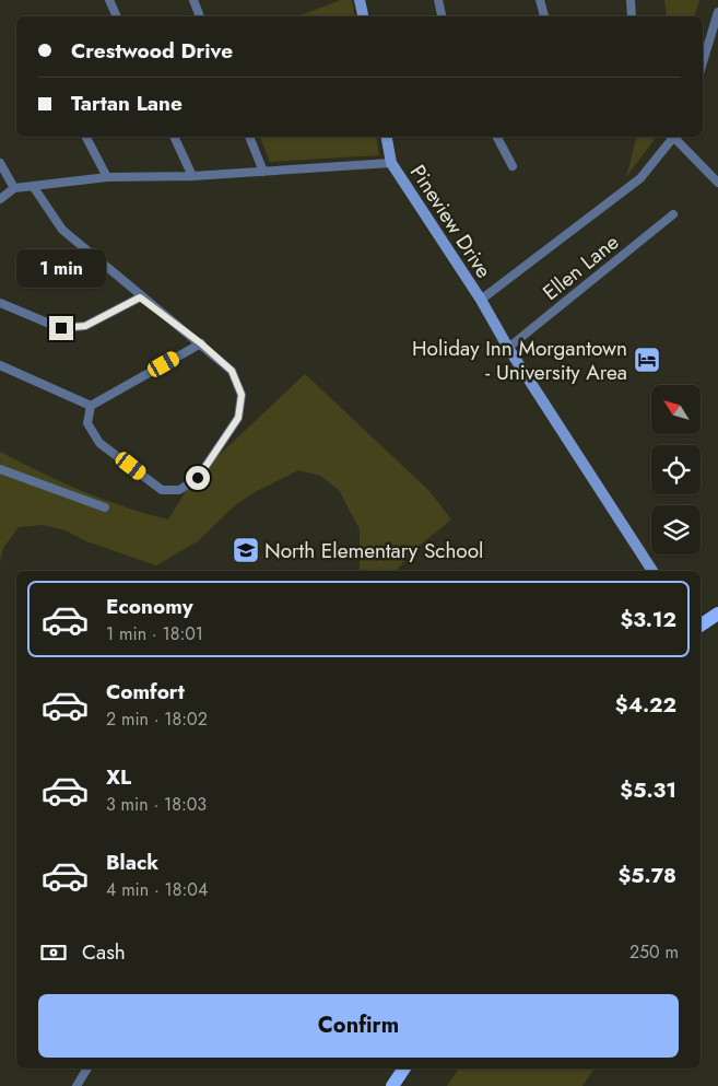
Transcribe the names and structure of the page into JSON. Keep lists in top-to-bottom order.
{
  "streets": {
    "street": ["Pineview Drive", "Ellen Lane"]
  },
  "crossings": [
    ["Pineview Drive", "Ellen Lane"]
  ],
  "places": {
    "hotel": ["Holiday Inn Morgantown - University Area"],
    "school or university": ["North Elementary School"]
  },
  "north": "top left",
  "page": {
    "banner": ["Crestwood Drive", "Tartan Lane"],
    "bubble": "1 min",
    "list": [
      {
        "name": "Economy",
        "note": "1 min · 18:01",
        "value": "$3.12"
      },
      {
        "name": "Comfort",
        "note": "2 min · 18:02",
        "value": "$4.22"
      },
      {
        "name": "XL",
        "note": "3 min · 18:03",
        "value": "$5.31"
      },
      {
        "name": "Black",
        "note": "4 min · 18:04",
        "value": "$5.78"
      }
    ],
    "pay": ["Cash", "250 m"],
    "buttons": "Confirm"
  }
}
